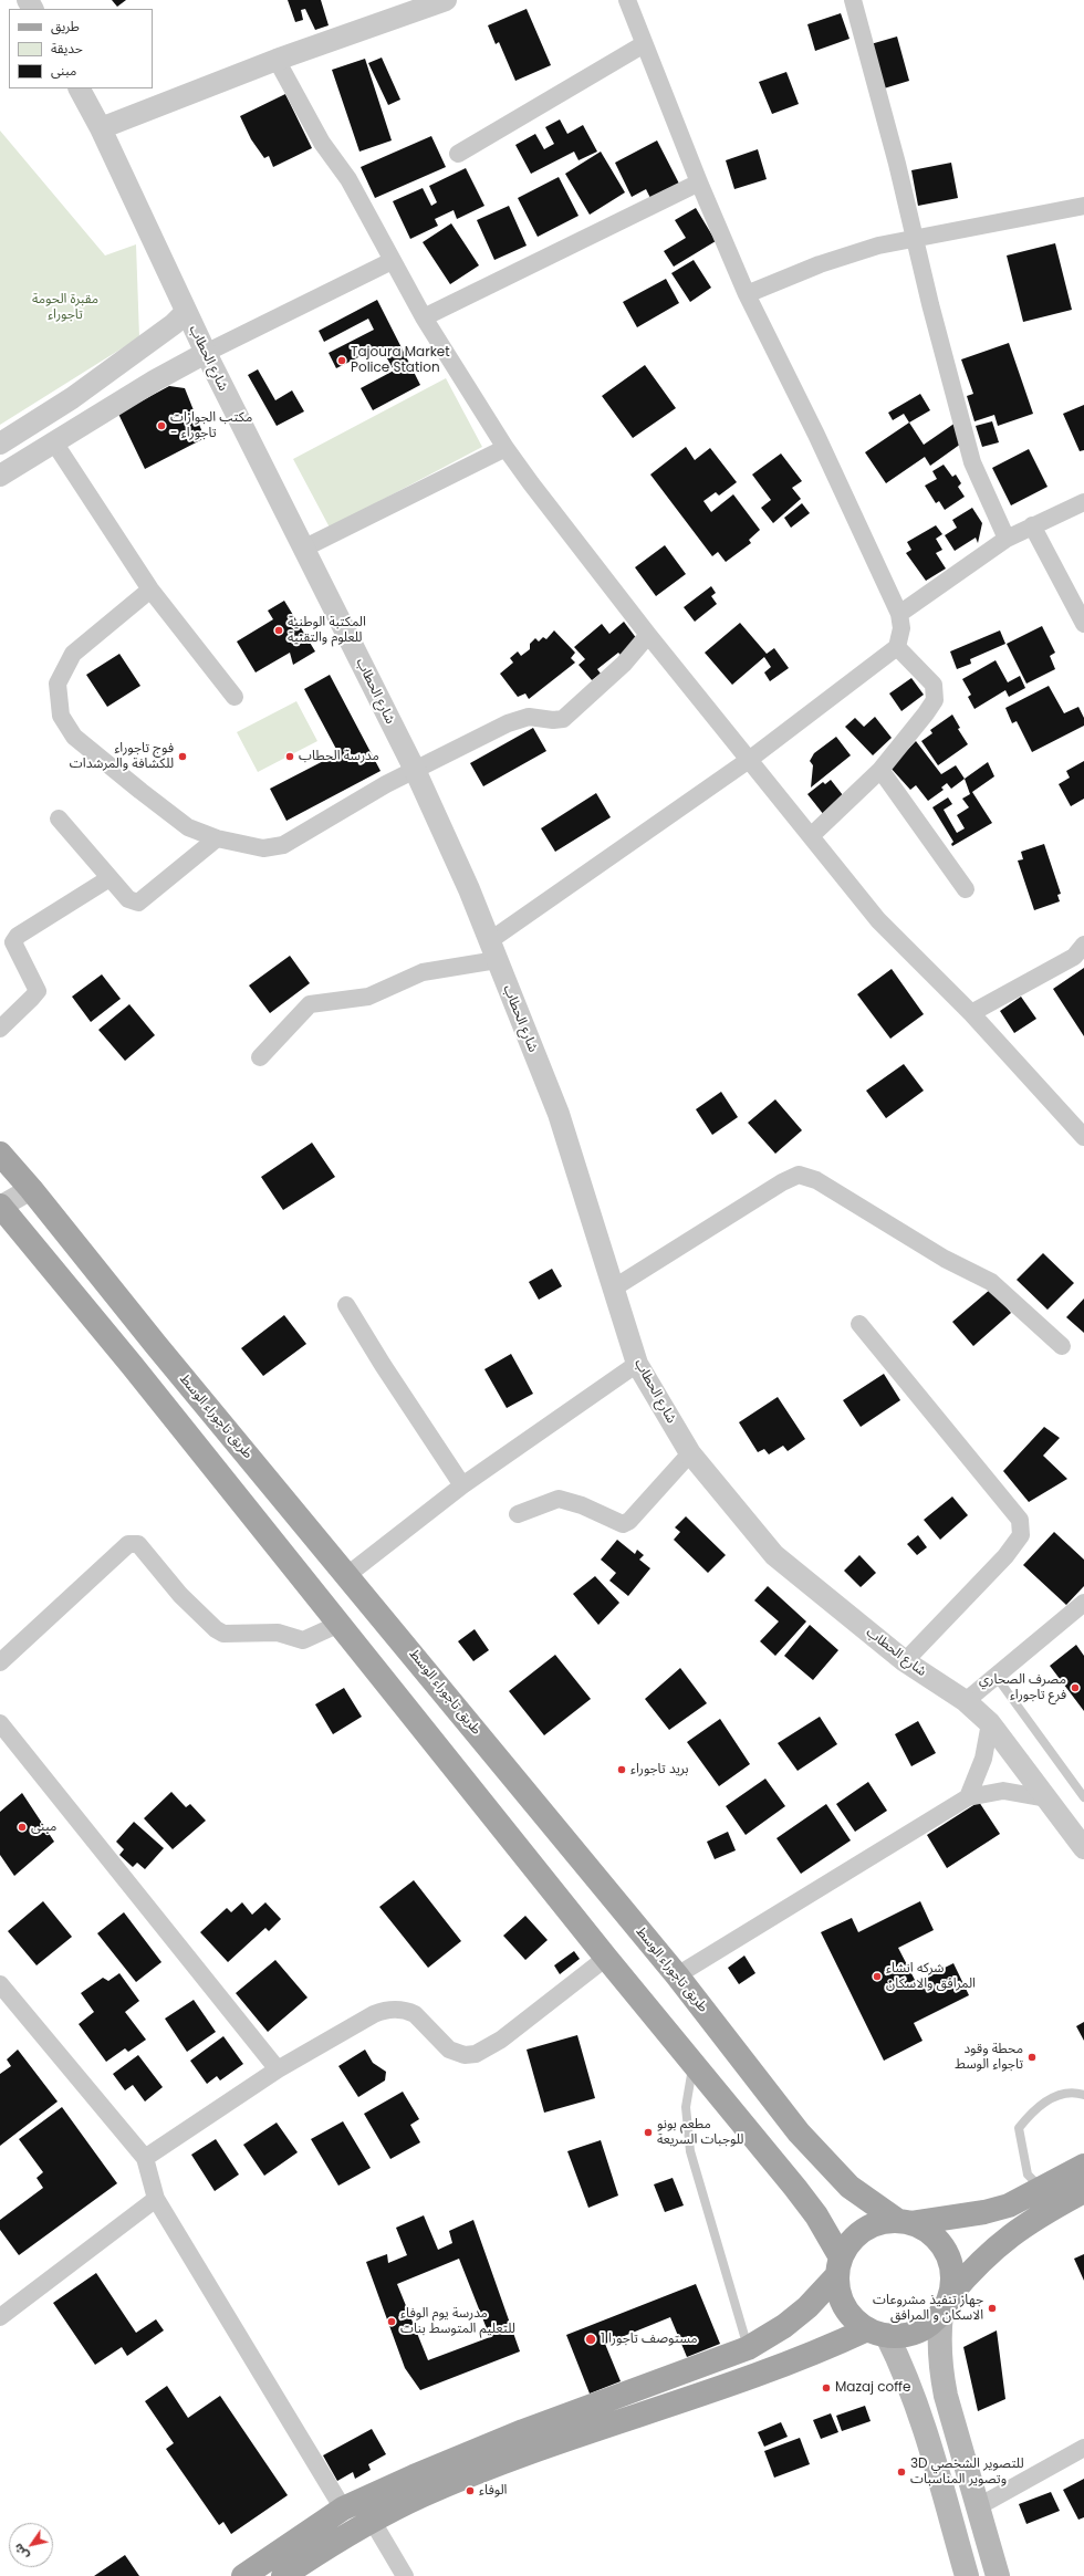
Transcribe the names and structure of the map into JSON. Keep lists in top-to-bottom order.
{
  "streets": {
    "main road": ["طريق تاجوراء الوسط"],
    "street": ["شارع الحطاب"]
  },
  "parks": ["مقبرة الحومة تاجوراء"],
  "places": [
    "Tajoura Market Police Station",
    "مكتب الجوازات - تاجوراء",
    "المكتبة الوطنية للعلوم والتقنية",
    "فوج تاجوراء للكشافة والمرشدات",
    "مدرسة الحطاب",
    "مصرف الصحاري فرع تاجوراء",
    "بريد تاجوراء",
    "مبنى",
    "شركه انشاء المرافق والاسكان",
    "محطة وقود تاجواء الوسط",
    "مطعم بونو للوجبات السريعة",
    "جهاز تنفيذ مشروعات الاسكان و المرافق",
    "مدرسة يوم الوفاء للتعليم المتوسط بنات",
    "مستوصف تاجورا 1",
    "Mazaj coffe",
    "3D للتصوير الشخصي وتصوير المناسبات",
    "الوفاء"
  ],
  "legend": ["طريق", "حديقة", "مبنى"],
  "north": "bottom left"
}
